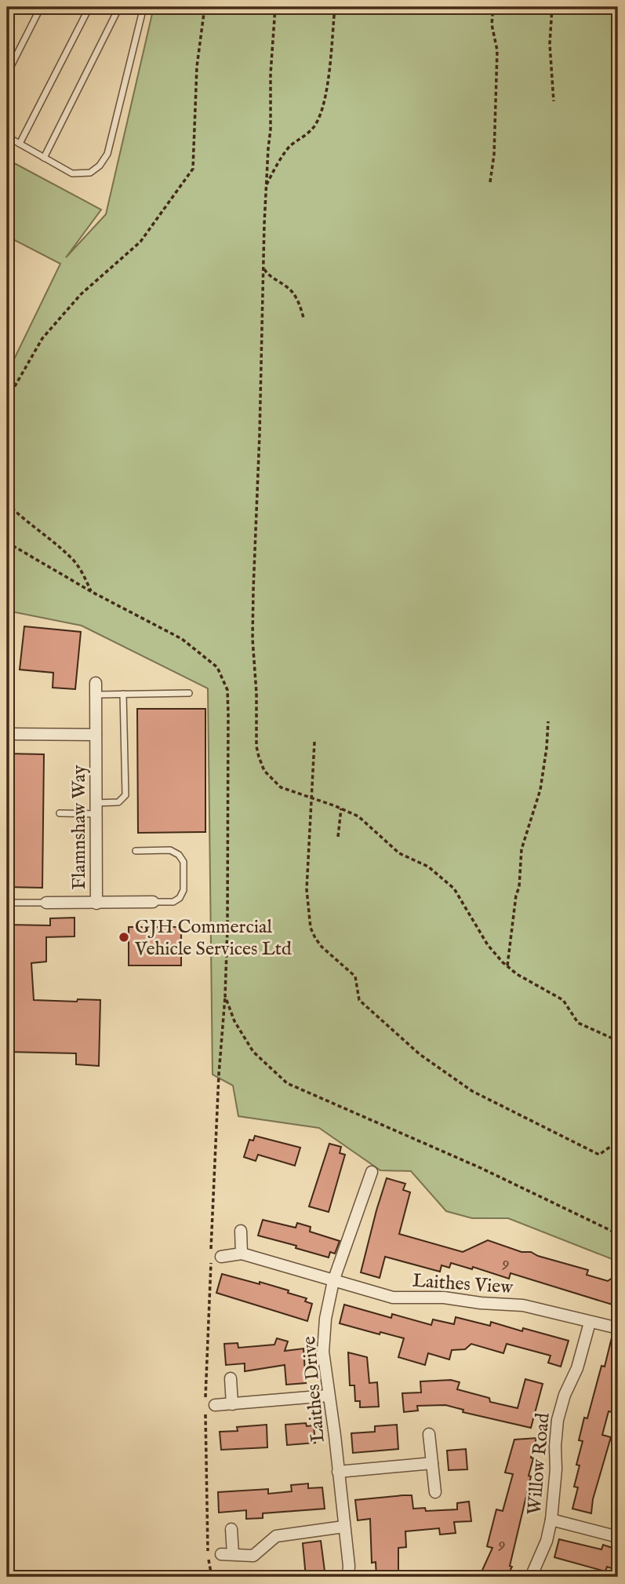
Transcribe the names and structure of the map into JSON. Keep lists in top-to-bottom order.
{
  "streets": {
    "street": [
      "Flamnshaw Way",
      "Laithes View",
      "Laithes Drive",
      "Willow Road"
    ]
  },
  "crossings": [
    ["Laithes View", "Laithes Drive"],
    ["Laithes View", "Willow Road"]
  ],
  "places": ["GJH Commercial Vehicle Services Ltd"],
  "house_numbers": ["9", "9"]
}
